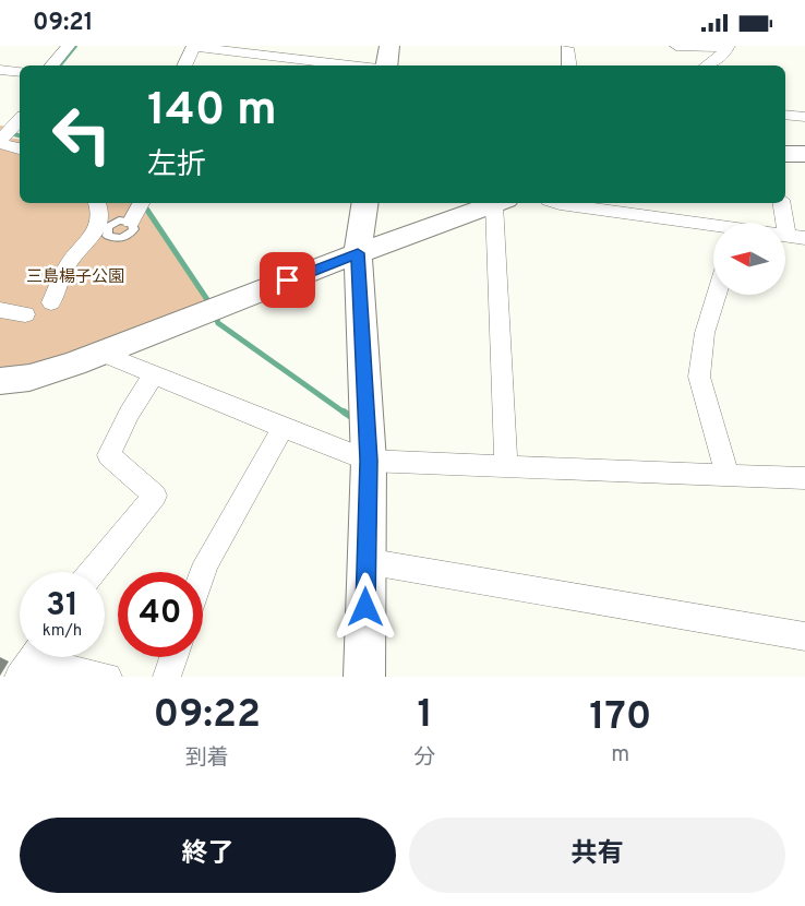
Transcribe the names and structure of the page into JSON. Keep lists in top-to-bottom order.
{
  "parks": ["三島楊子公園"],
  "north": "left",
  "page": {
    "status": "09:21",
    "turn": ["140 m", "左折"],
    "speed": "31 km/h",
    "limit": "40",
    "eta": [
      "09:22",
      "到着",
      "1",
      "分",
      "170",
      "m"
    ],
    "buttons": ["終了", "共有"]
  }
}
